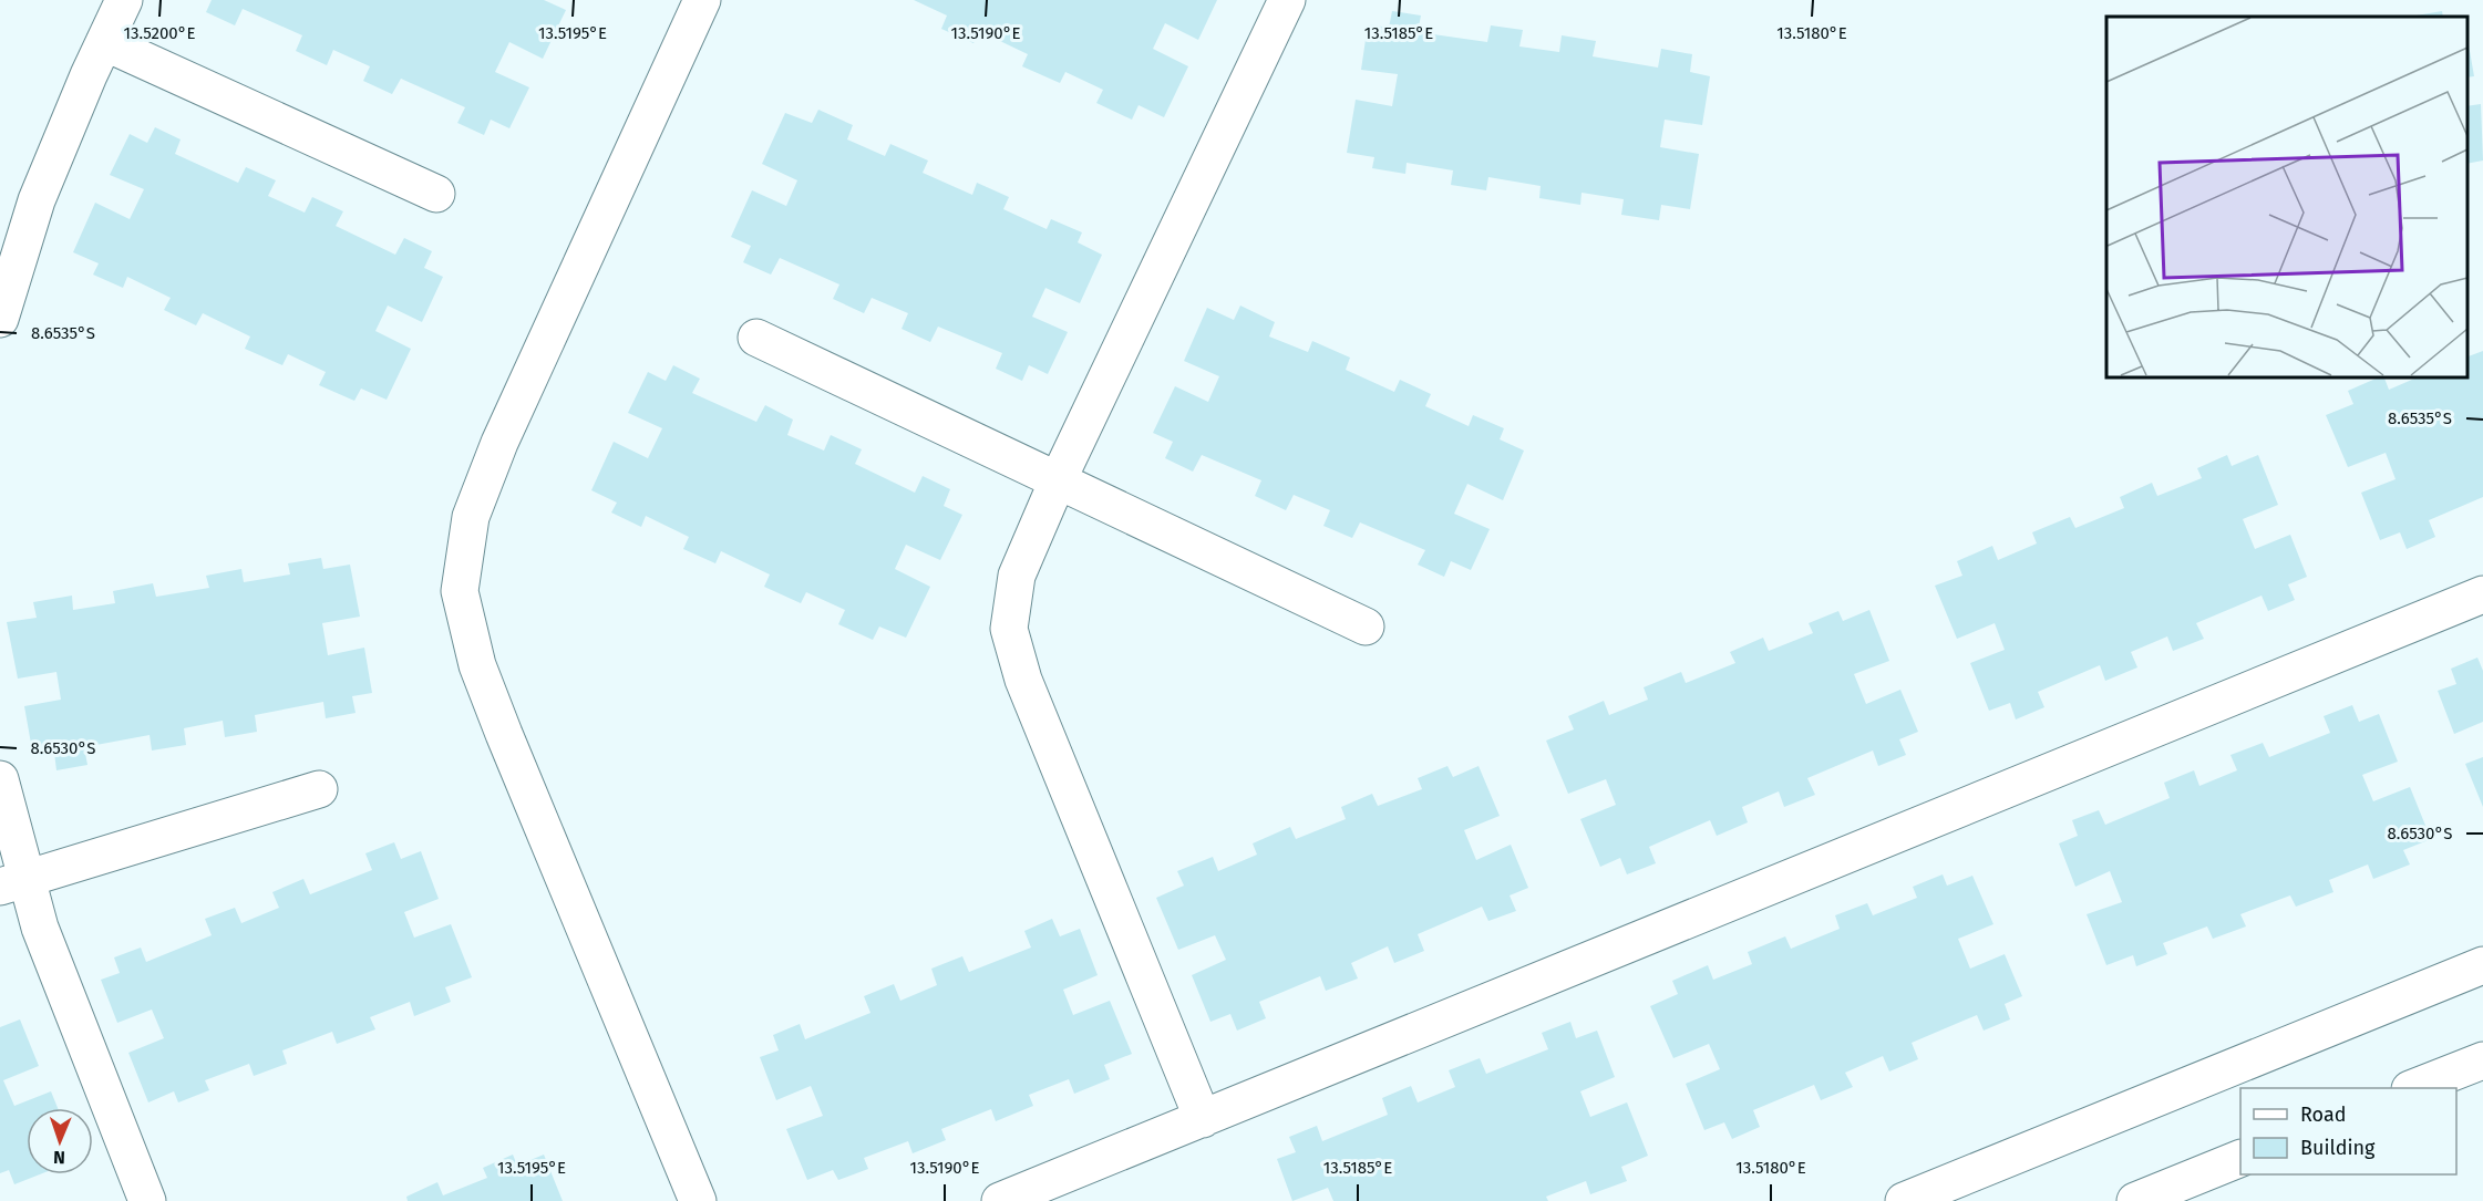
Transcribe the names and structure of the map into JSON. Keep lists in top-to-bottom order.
{
  "legend": ["Road", "Building"],
  "north": "bottom",
  "coordinates": [
    "13.5200°E",
    "13.5195°E",
    "13.5190°E",
    "13.5185°E",
    "13.5180°E",
    "8.6535°S",
    "8.6530°S"
  ]
}
